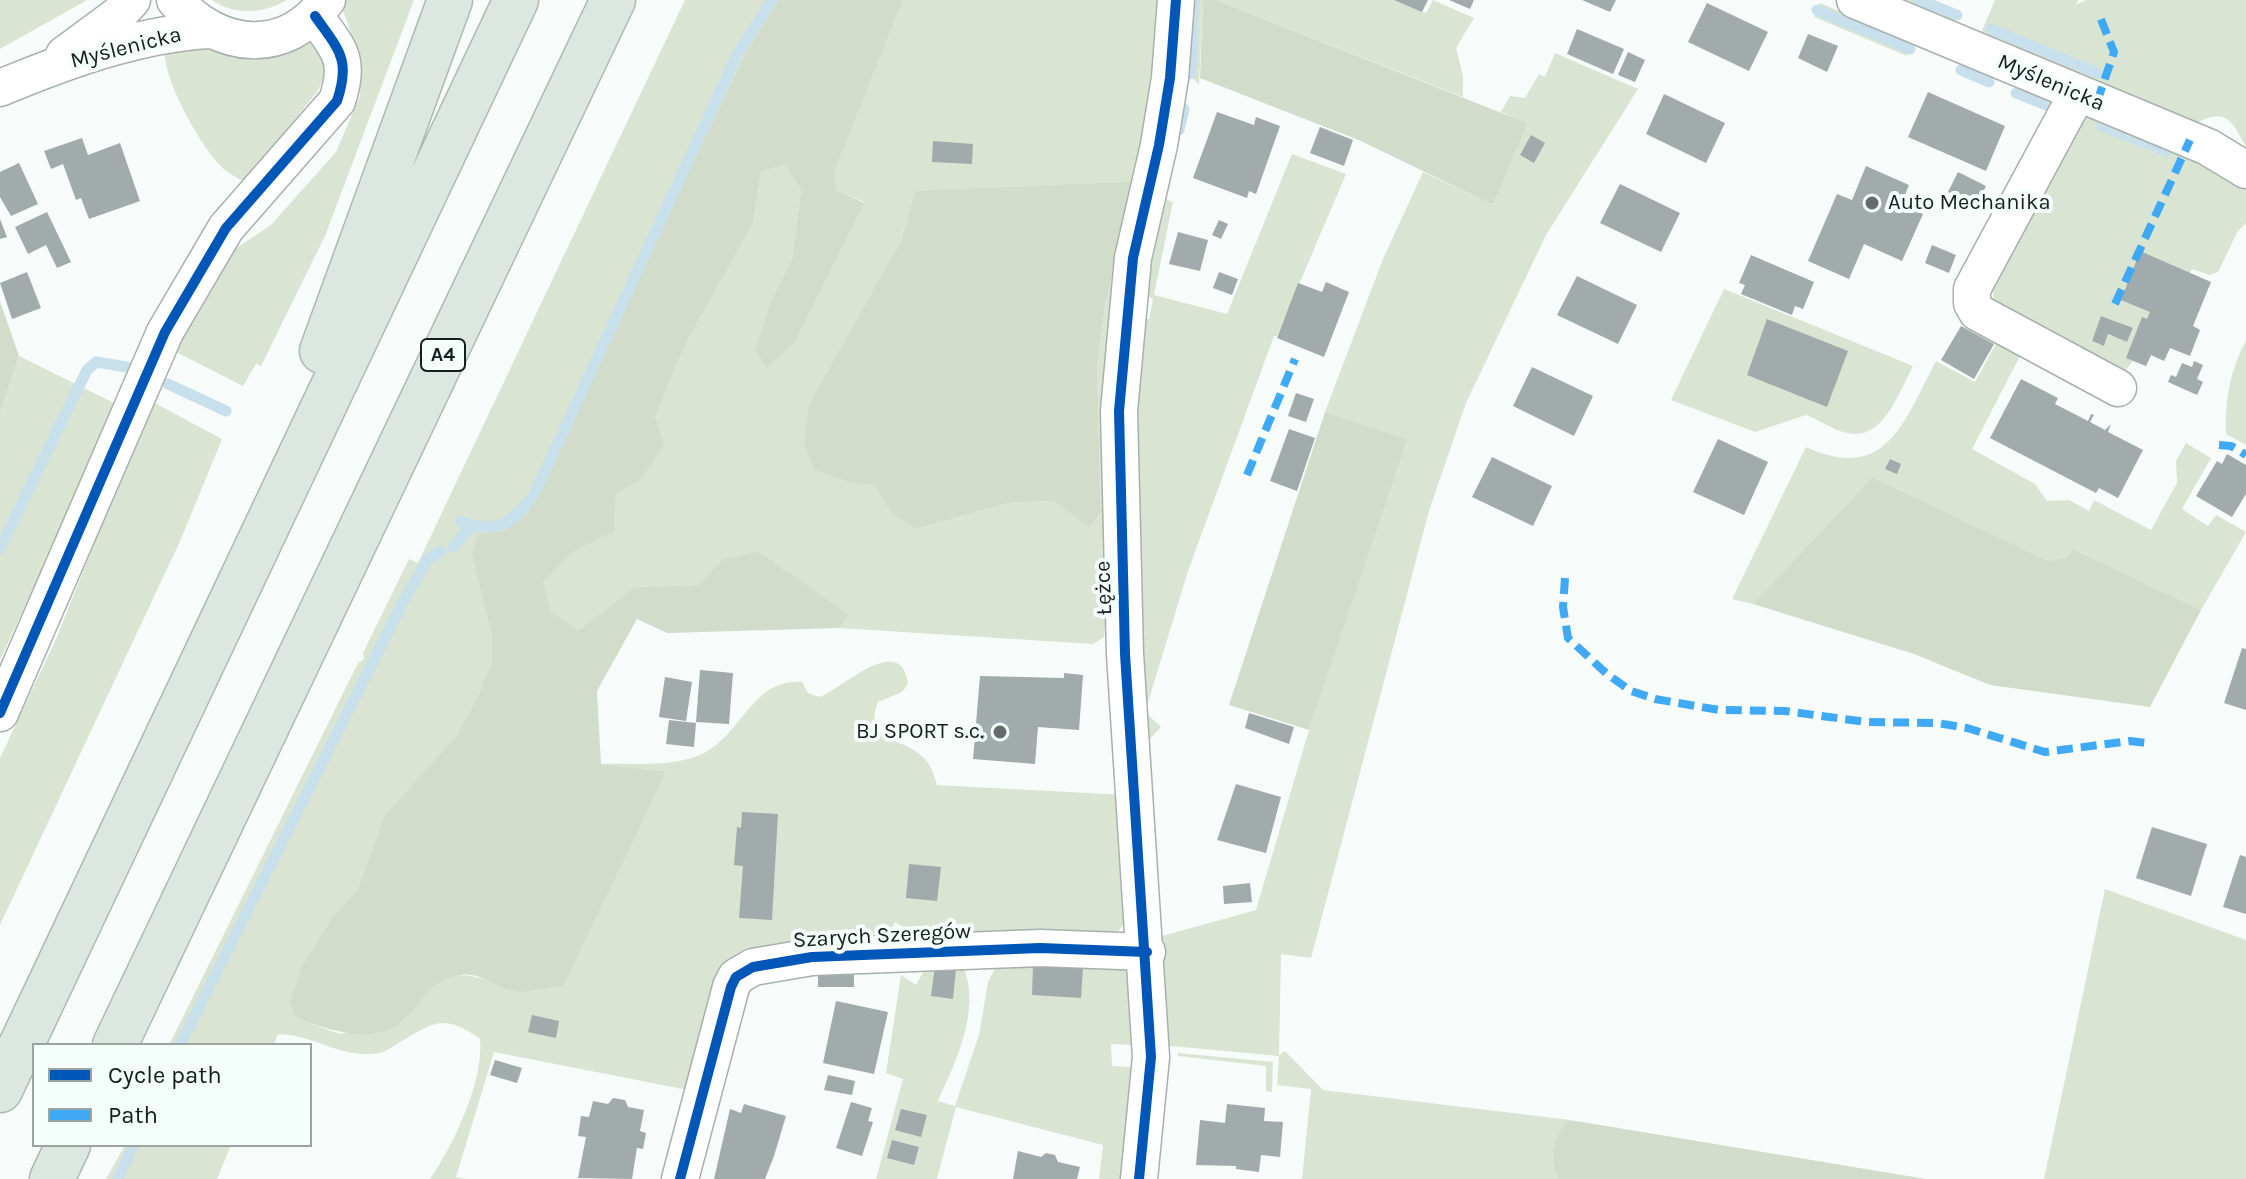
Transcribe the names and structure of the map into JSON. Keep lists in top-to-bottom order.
{
  "streets": {
    "highway": ["A4"],
    "street": ["Myślenicka", "Łężce", "Szarych Szeregów"]
  },
  "crossings": [
    ["Łężce", "Szarych Szeregów"]
  ],
  "places": ["Auto Mechanika", "BJ SPORT s.c."],
  "legend": ["Cycle path", "Path"]
}
